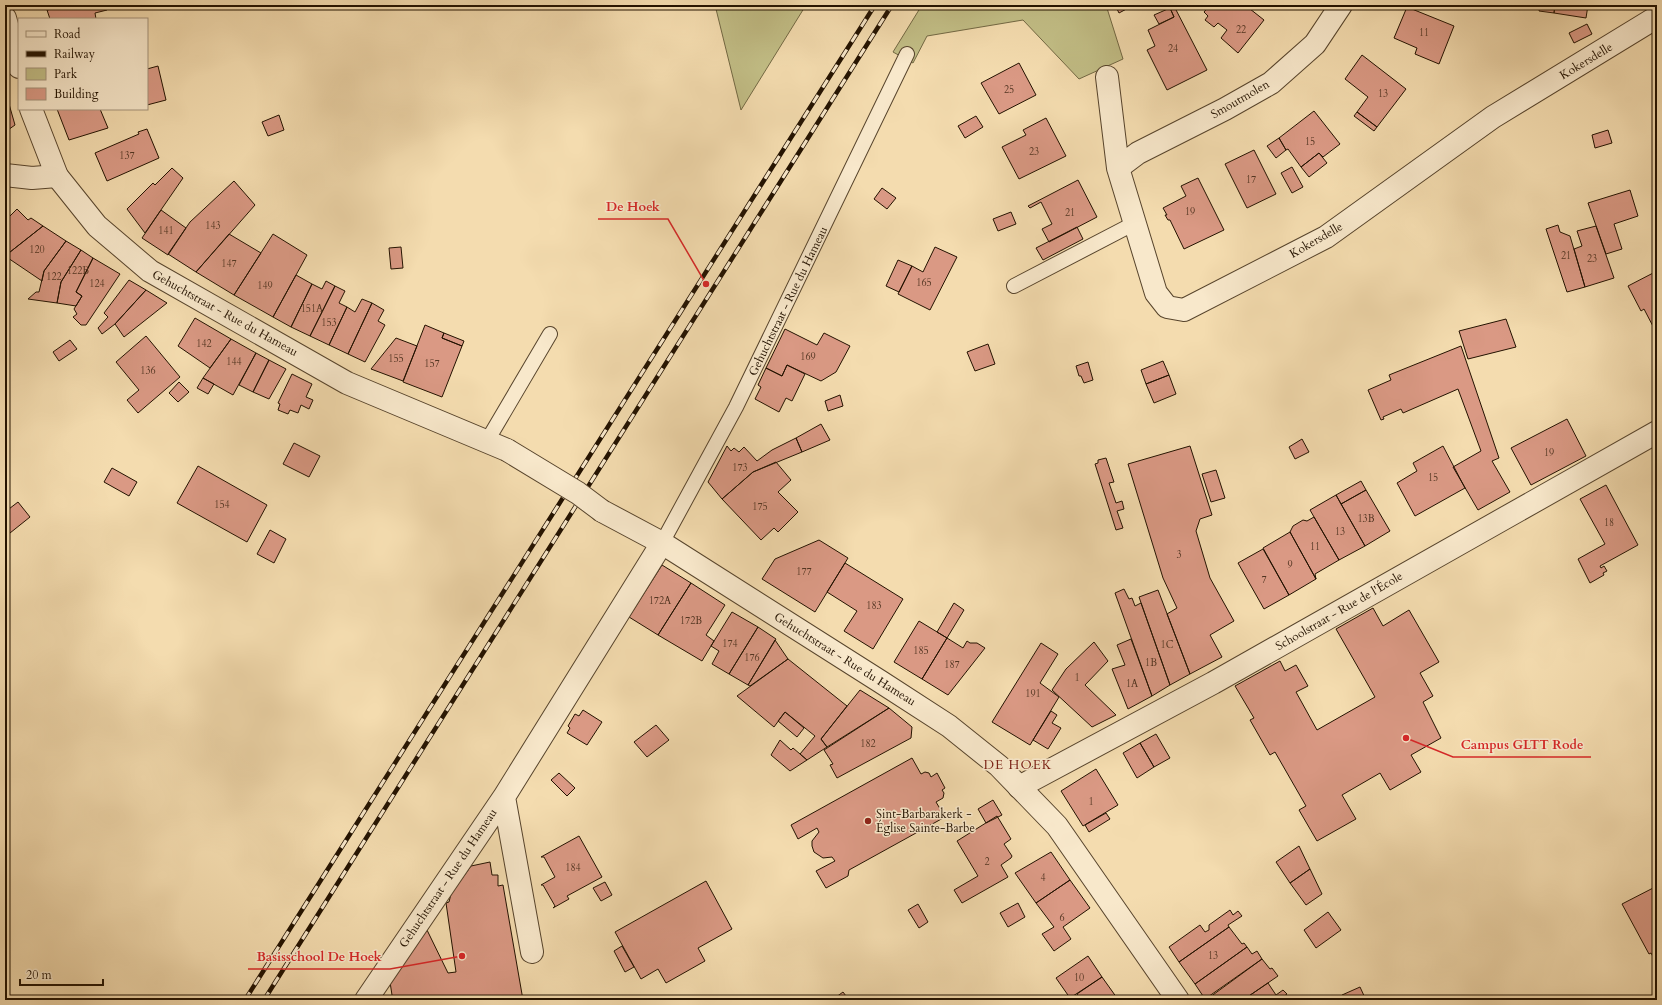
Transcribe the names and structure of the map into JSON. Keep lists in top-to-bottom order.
{
  "streets": {
    "street": [
      "Kokersdelle",
      "Smoutmolen",
      "Gehuchtstraat - Rue du Hameau",
      "Schoolstraat - Rue de l'École"
    ]
  },
  "crossings": [
    ["Kokersdelle", "Smoutmolen"],
    ["Gehuchtstraat - Rue du Hameau", "Schoolstraat - Rue de l'École"]
  ],
  "districts": ["DE HOEK"],
  "places": [
    "De Hoek",
    "Campus GLTT Rode",
    "Sint-Barbarakerk - Église Sainte-Barbe",
    "Basisschool De Hoek"
  ],
  "house_numbers": [
    "22",
    "11",
    "24",
    "25",
    "13",
    "15",
    "23",
    "137",
    "17",
    "19",
    "21",
    "143",
    "141",
    "120",
    "21",
    "23",
    "147",
    "122B",
    "122",
    "165",
    "124",
    "149",
    "151A",
    "153",
    "142",
    "169",
    "155",
    "144",
    "157",
    "136",
    "19",
    "173",
    "15",
    "154",
    "175",
    "13B",
    "18",
    "13",
    "11",
    "3",
    "9",
    "177",
    "7",
    "172A",
    "183",
    "172B",
    "174",
    "1C",
    "185",
    "176",
    "1B",
    "187",
    "1",
    "1A",
    "191",
    "182",
    "1",
    "2",
    "184",
    "4",
    "6",
    "13",
    "10"
  ],
  "legend": [
    "Road",
    "Railway",
    "Park",
    "Building"
  ],
  "scale_bar": "20 m"
}
